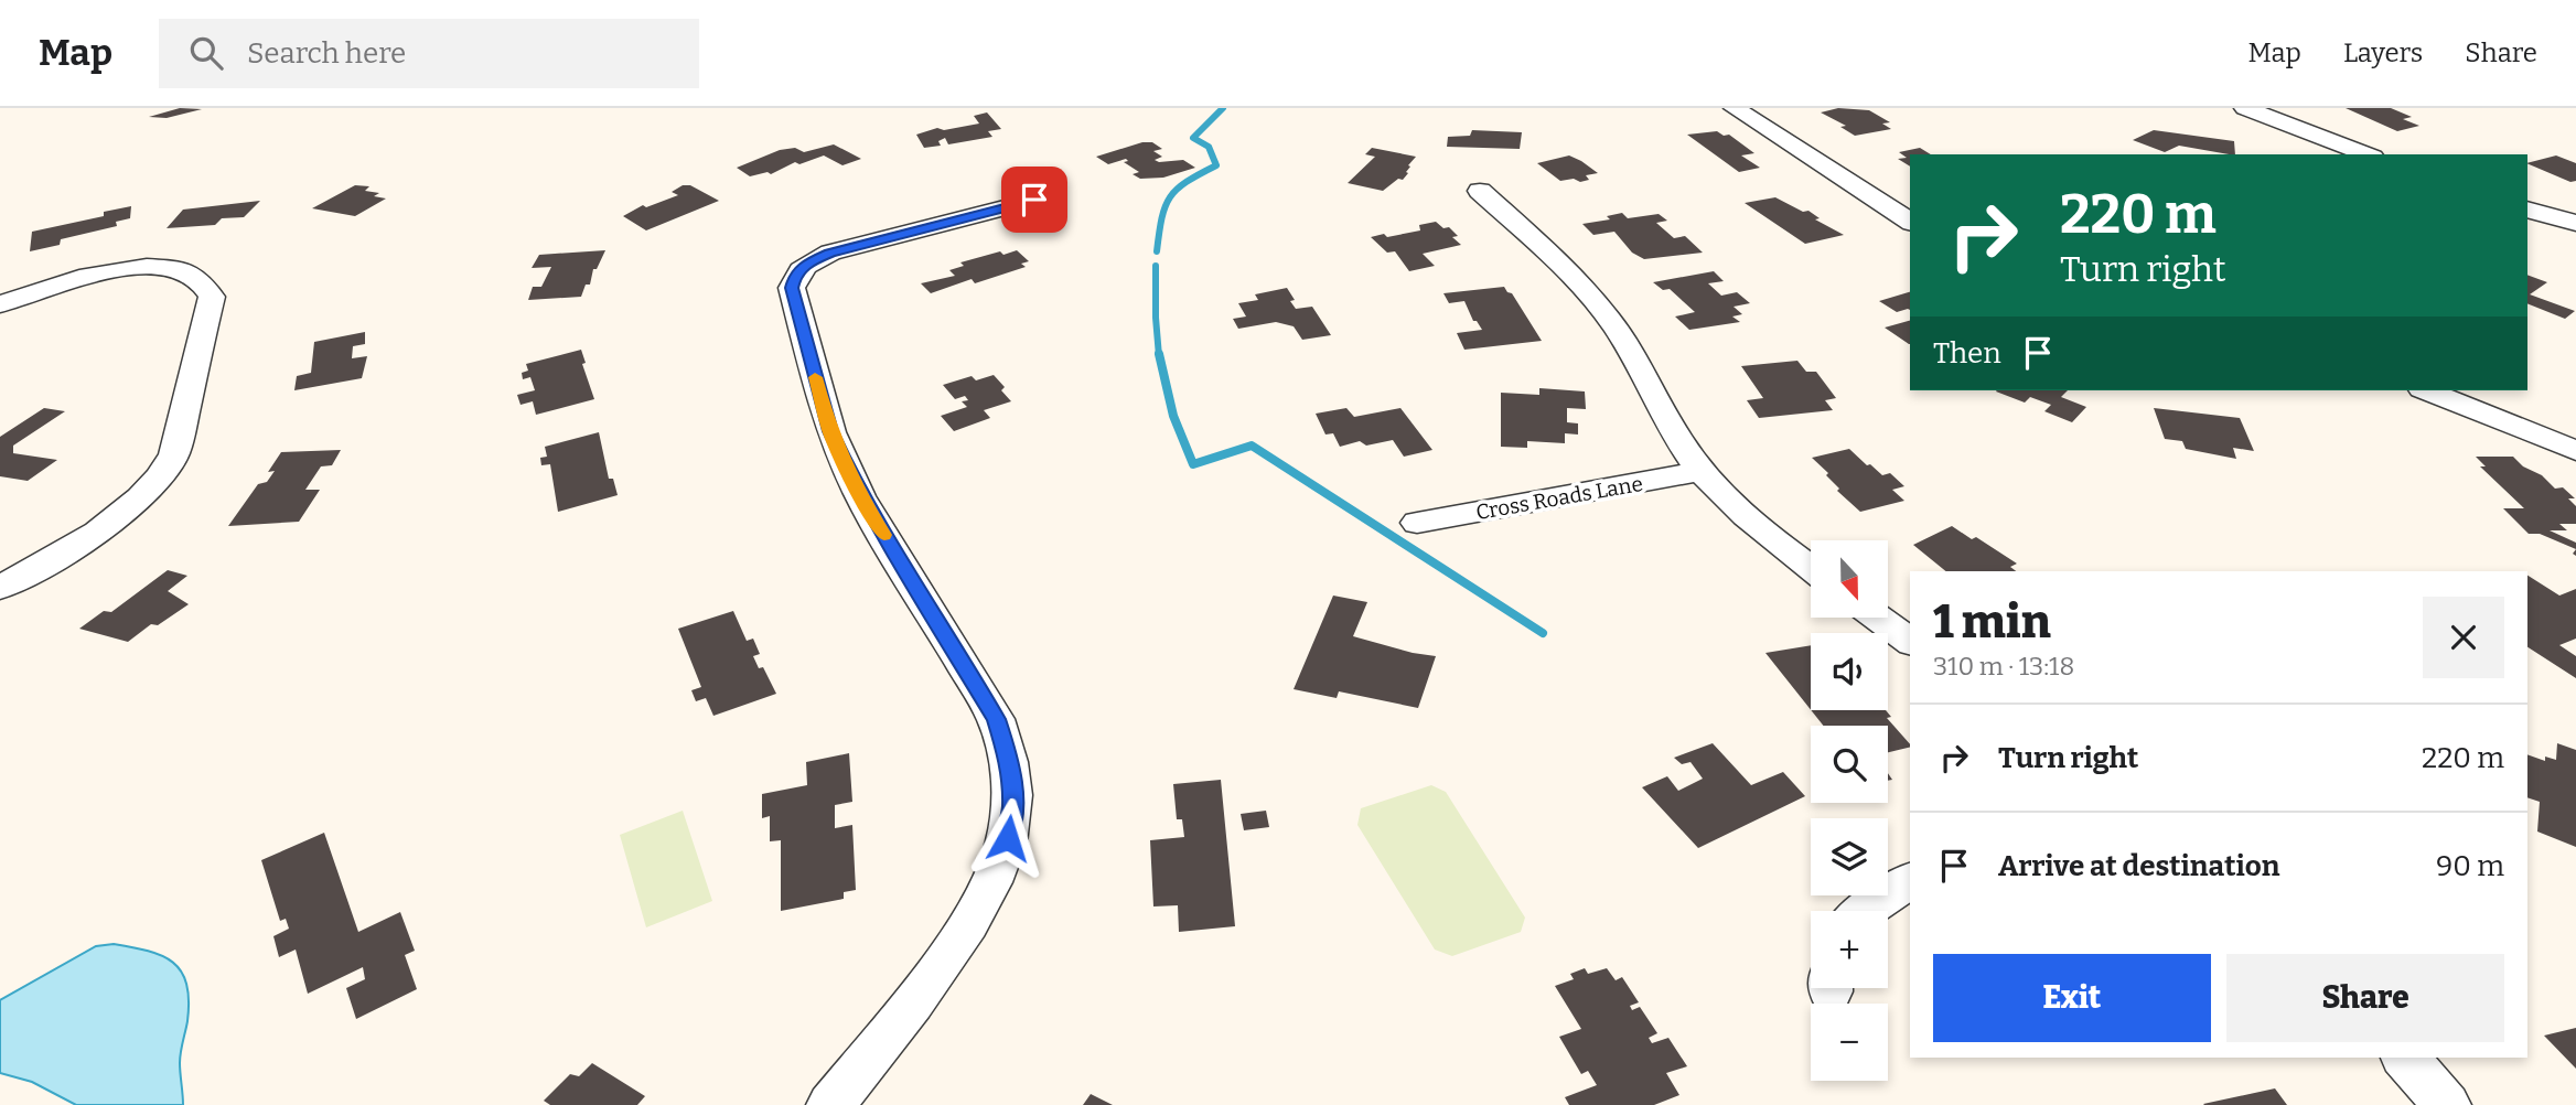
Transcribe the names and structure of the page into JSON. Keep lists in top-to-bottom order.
{
  "streets": {
    "street": ["Cross Roads Lane"]
  },
  "north": "bottom",
  "page": {
    "header": "Map",
    "search": "Search here",
    "nav": ["Map", "Layers", "Share"],
    "turn": ["220 m", "Turn right"],
    "then": "Then",
    "map_buttons": ["+", "−"],
    "heading": ["1 min", "310 m · 13:18"],
    "list": [
      {
        "name": "Turn right",
        "value": "220 m"
      },
      {
        "name": "Arrive at destination",
        "value": "90 m"
      }
    ],
    "buttons": ["Exit", "Share"]
  }
}
